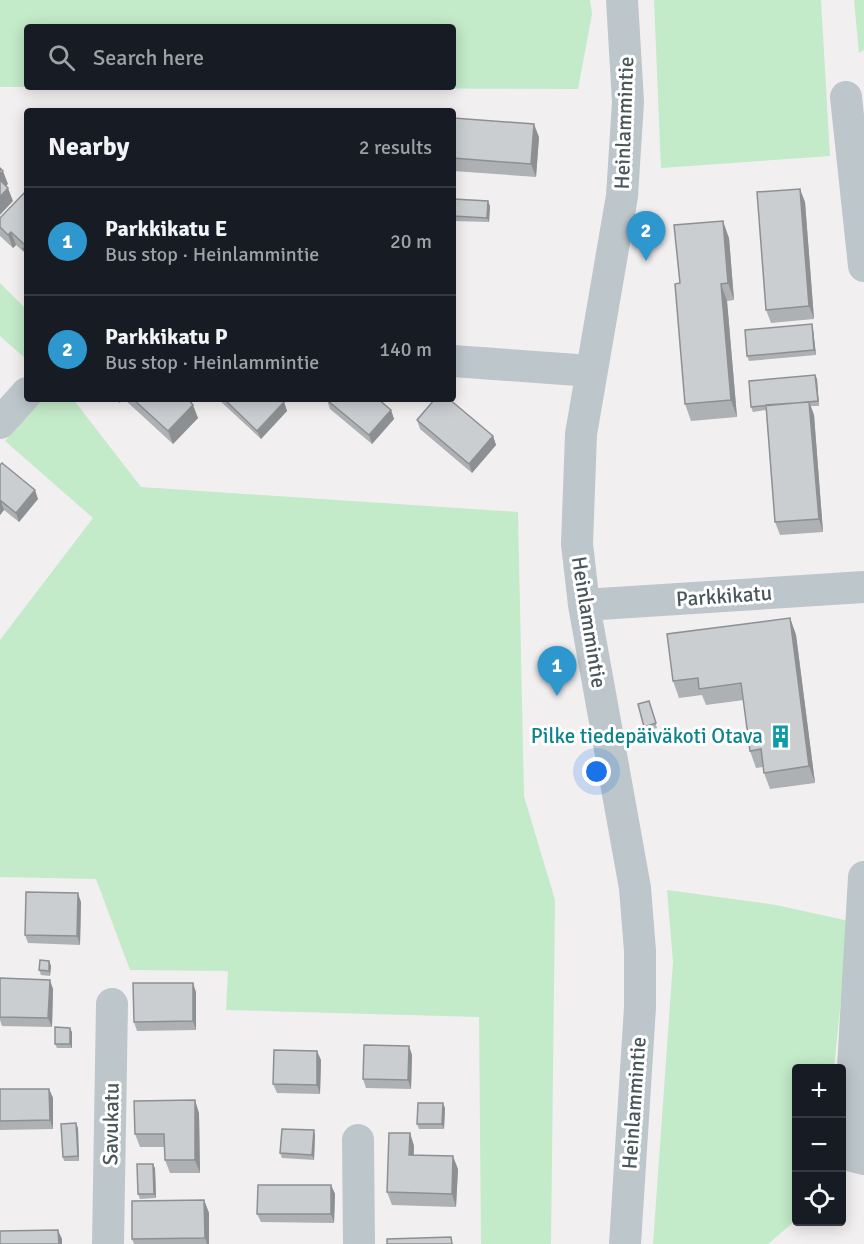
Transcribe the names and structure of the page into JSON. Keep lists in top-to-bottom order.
{
  "streets": {
    "street": ["Heinlammintie", "Parkkikatu", "Savukatu"]
  },
  "crossings": [
    ["Heinlammintie", "Parkkikatu"]
  ],
  "places": {
    "building": ["Pilke tiedepäiväkoti Otava"]
  },
  "page": {
    "search": "Search here",
    "heading": ["Nearby", "2 results"],
    "list": [
      {
        "mark": "1",
        "name": "Parkkikatu E",
        "note": "Bus stop · Heinlammintie",
        "value": "20 m"
      },
      {
        "mark": "2",
        "name": "Parkkikatu P",
        "note": "Bus stop · Heinlammintie",
        "value": "140 m"
      }
    ],
    "pins": ["2", "1"],
    "map_buttons": ["+", "−"]
  }
}
